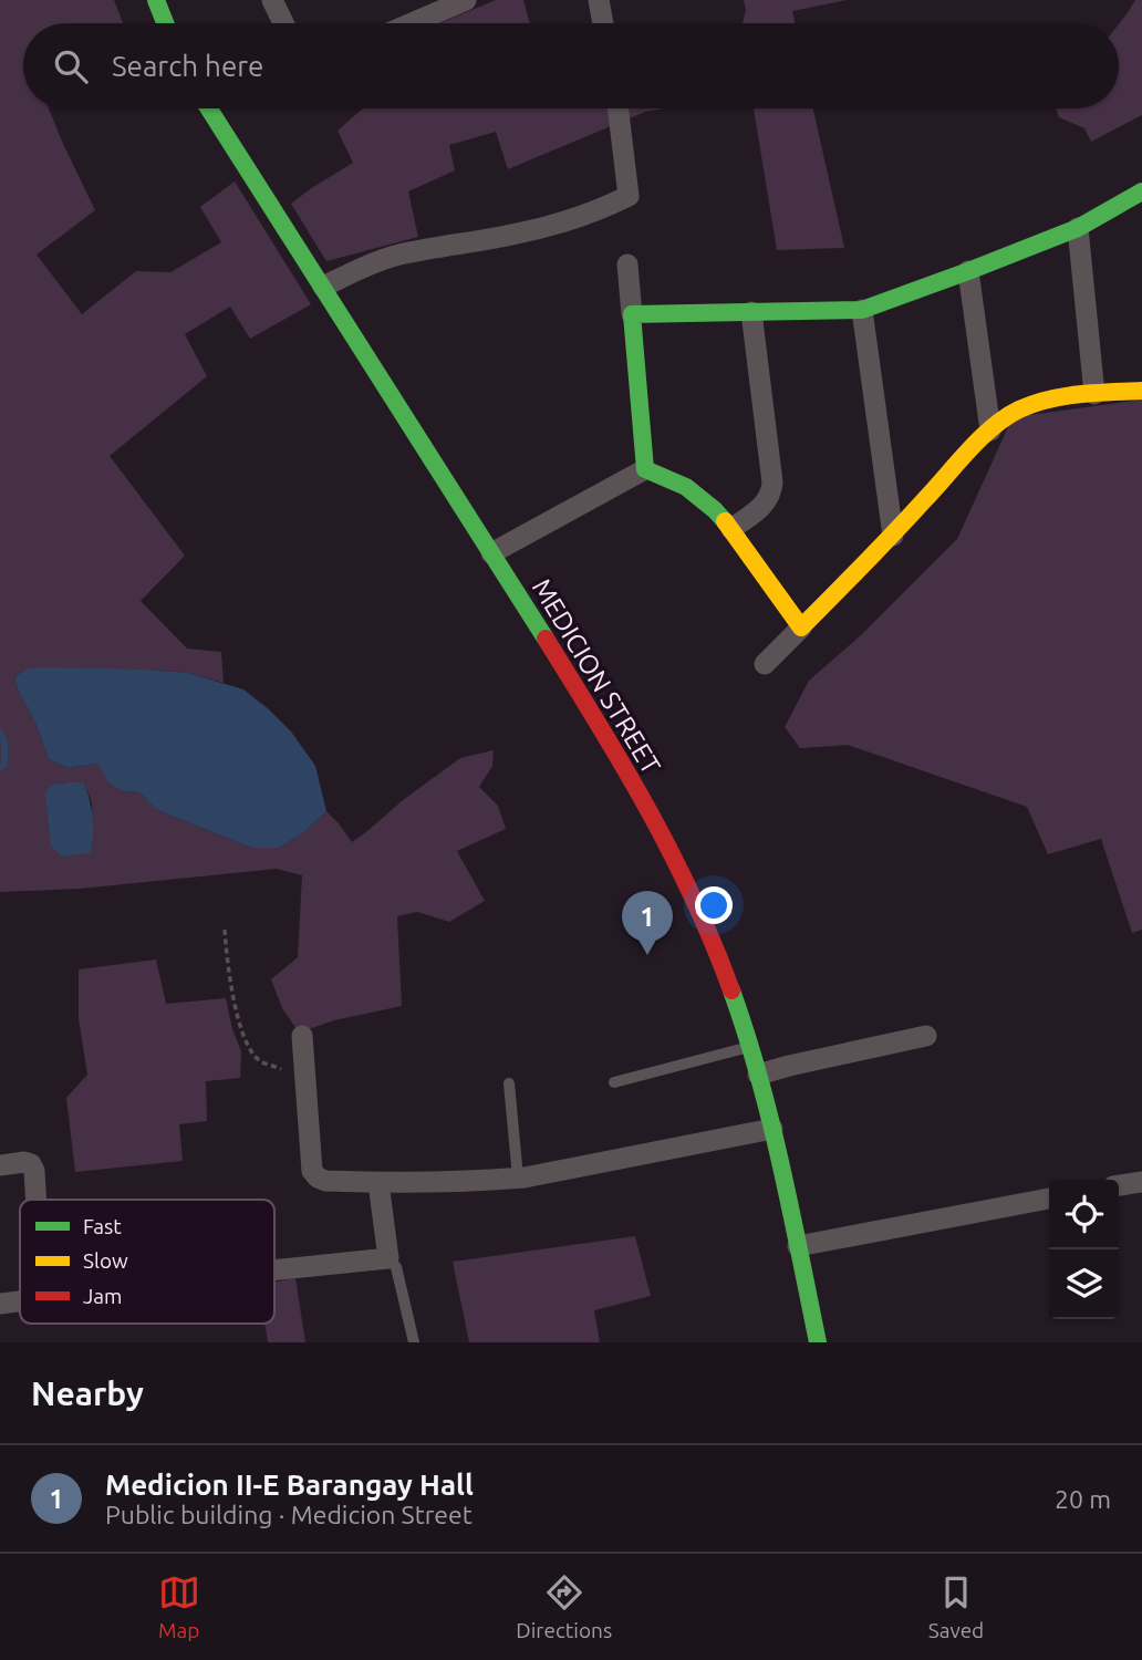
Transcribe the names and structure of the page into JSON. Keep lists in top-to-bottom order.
{
  "streets": {
    "street": ["MEDICION STREET"]
  },
  "legend": ["Fast", "Slow", "Jam"],
  "page": {
    "search": "Search here",
    "pins": "1",
    "heading": "Nearby",
    "list": [
      {
        "mark": "1",
        "name": "Medicion II-E Barangay Hall",
        "note": "Public building · Medicion Street",
        "value": "20 m"
      }
    ],
    "nav": ["Map", "Directions", "Saved"]
  }
}
